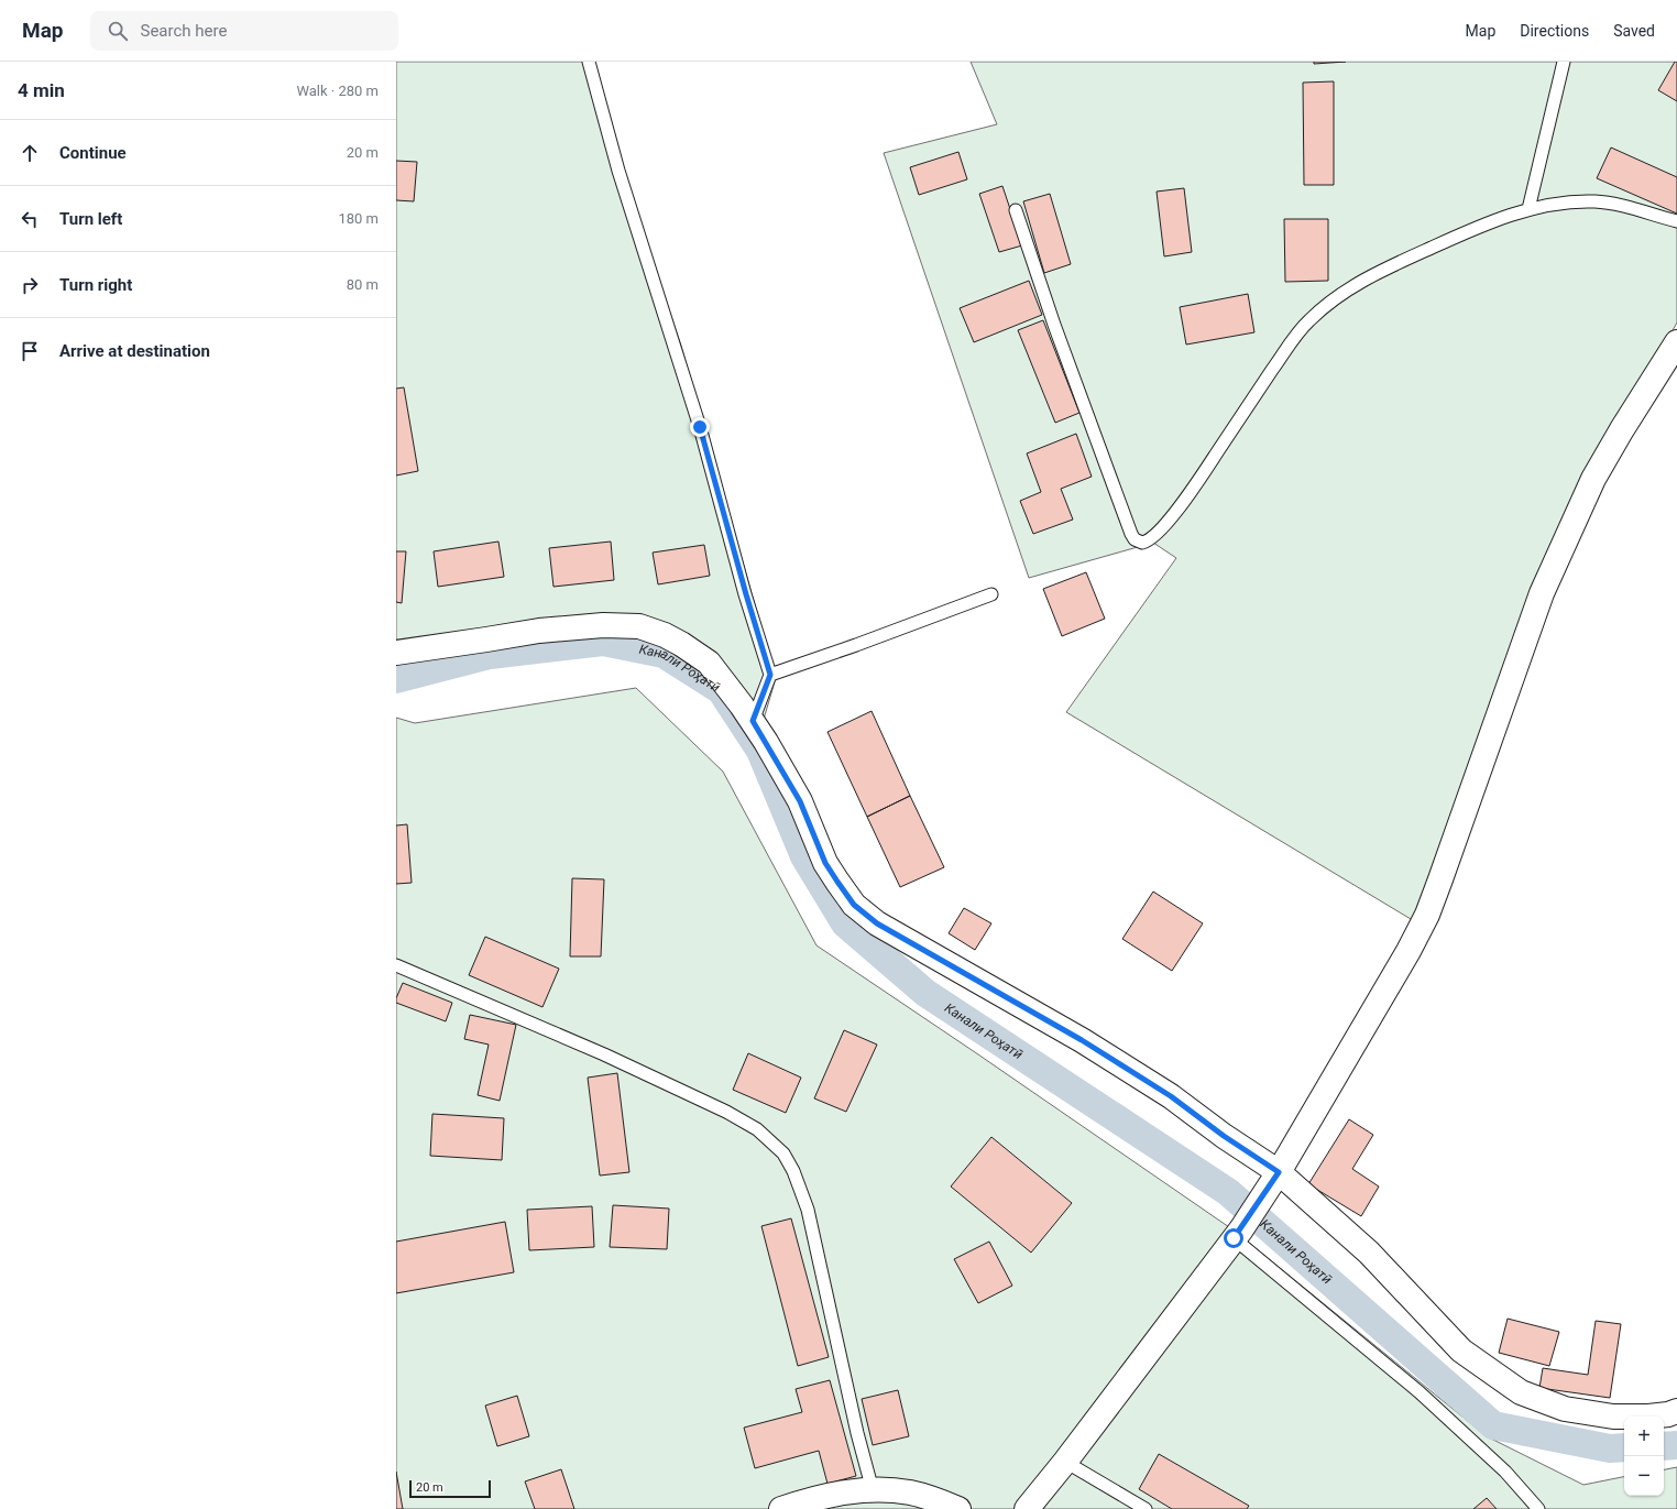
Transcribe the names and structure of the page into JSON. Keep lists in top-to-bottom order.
{
  "water": ["Канали Роҳатӣ"],
  "scale_bar": "20 m",
  "page": {
    "header": "Map",
    "search": "Search here",
    "nav": ["Map", "Directions", "Saved"],
    "heading": ["4 min", "Walk · 280 m"],
    "list": [
      ["Continue", "20 m"],
      ["Turn left", "180 m"],
      ["Turn right", "80 m"],
      "Arrive at destination"
    ],
    "map_buttons": ["+", "−"],
    "scale": "20 m"
  }
}
